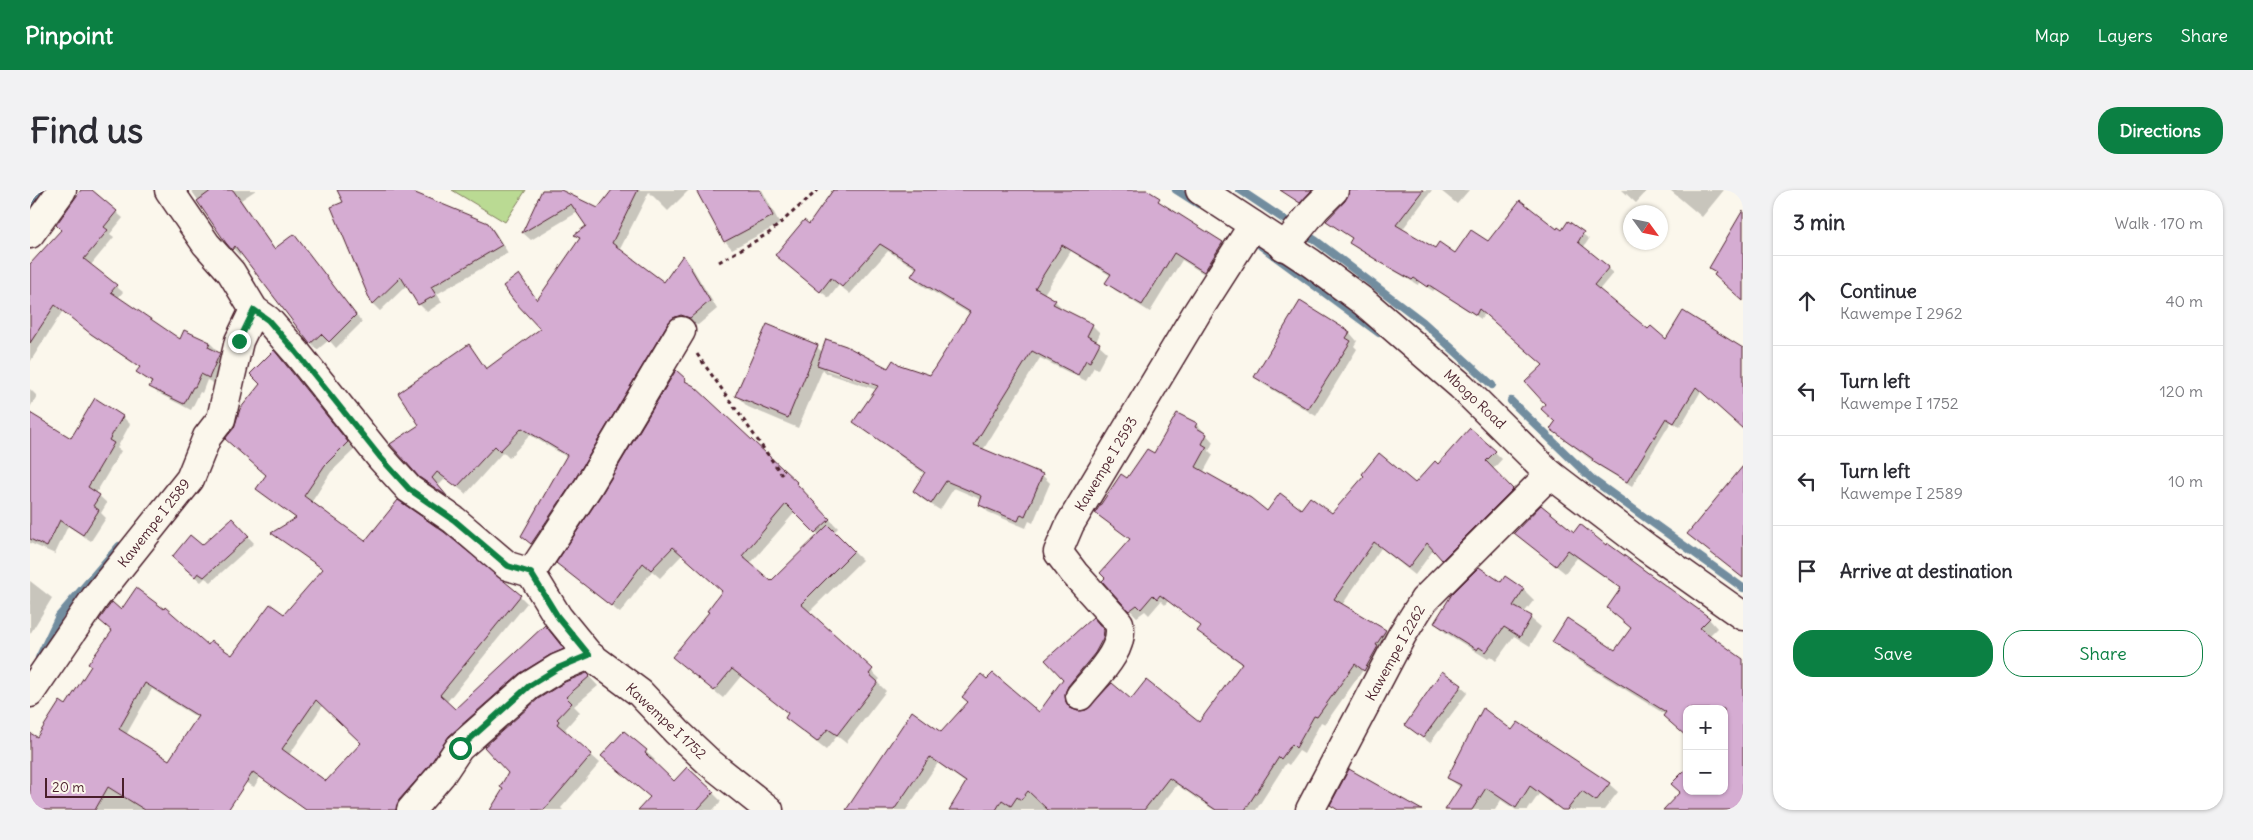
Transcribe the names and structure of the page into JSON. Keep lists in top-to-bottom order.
{
  "streets": {
    "street": [
      "Mbogo Road",
      "Kawempe I 2593",
      "Kawempe I 2589",
      "Kawempe I 2262",
      "Kawempe I 1752"
    ]
  },
  "crossings": [
    ["Mbogo Road", "Kawempe I 2593"],
    ["Mbogo Road", "Kawempe I 2262"]
  ],
  "scale_bar": "20 m",
  "north": "bottom right",
  "page": {
    "header": "Pinpoint",
    "nav": ["Map", "Layers", "Share"],
    "buttons": [
      "Directions",
      ["Save", "Share"]
    ],
    "title": "Find us",
    "heading": ["3 min", "Walk · 170 m"],
    "list": [
      ["Continue", "Kawempe I 2962", "40 m"],
      ["Turn left", "Kawempe I 1752", "120 m"],
      ["Turn left", "Kawempe I 2589", "10 m"],
      "Arrive at destination"
    ],
    "map_buttons": ["+", "−"],
    "scale": "20 m"
  }
}
